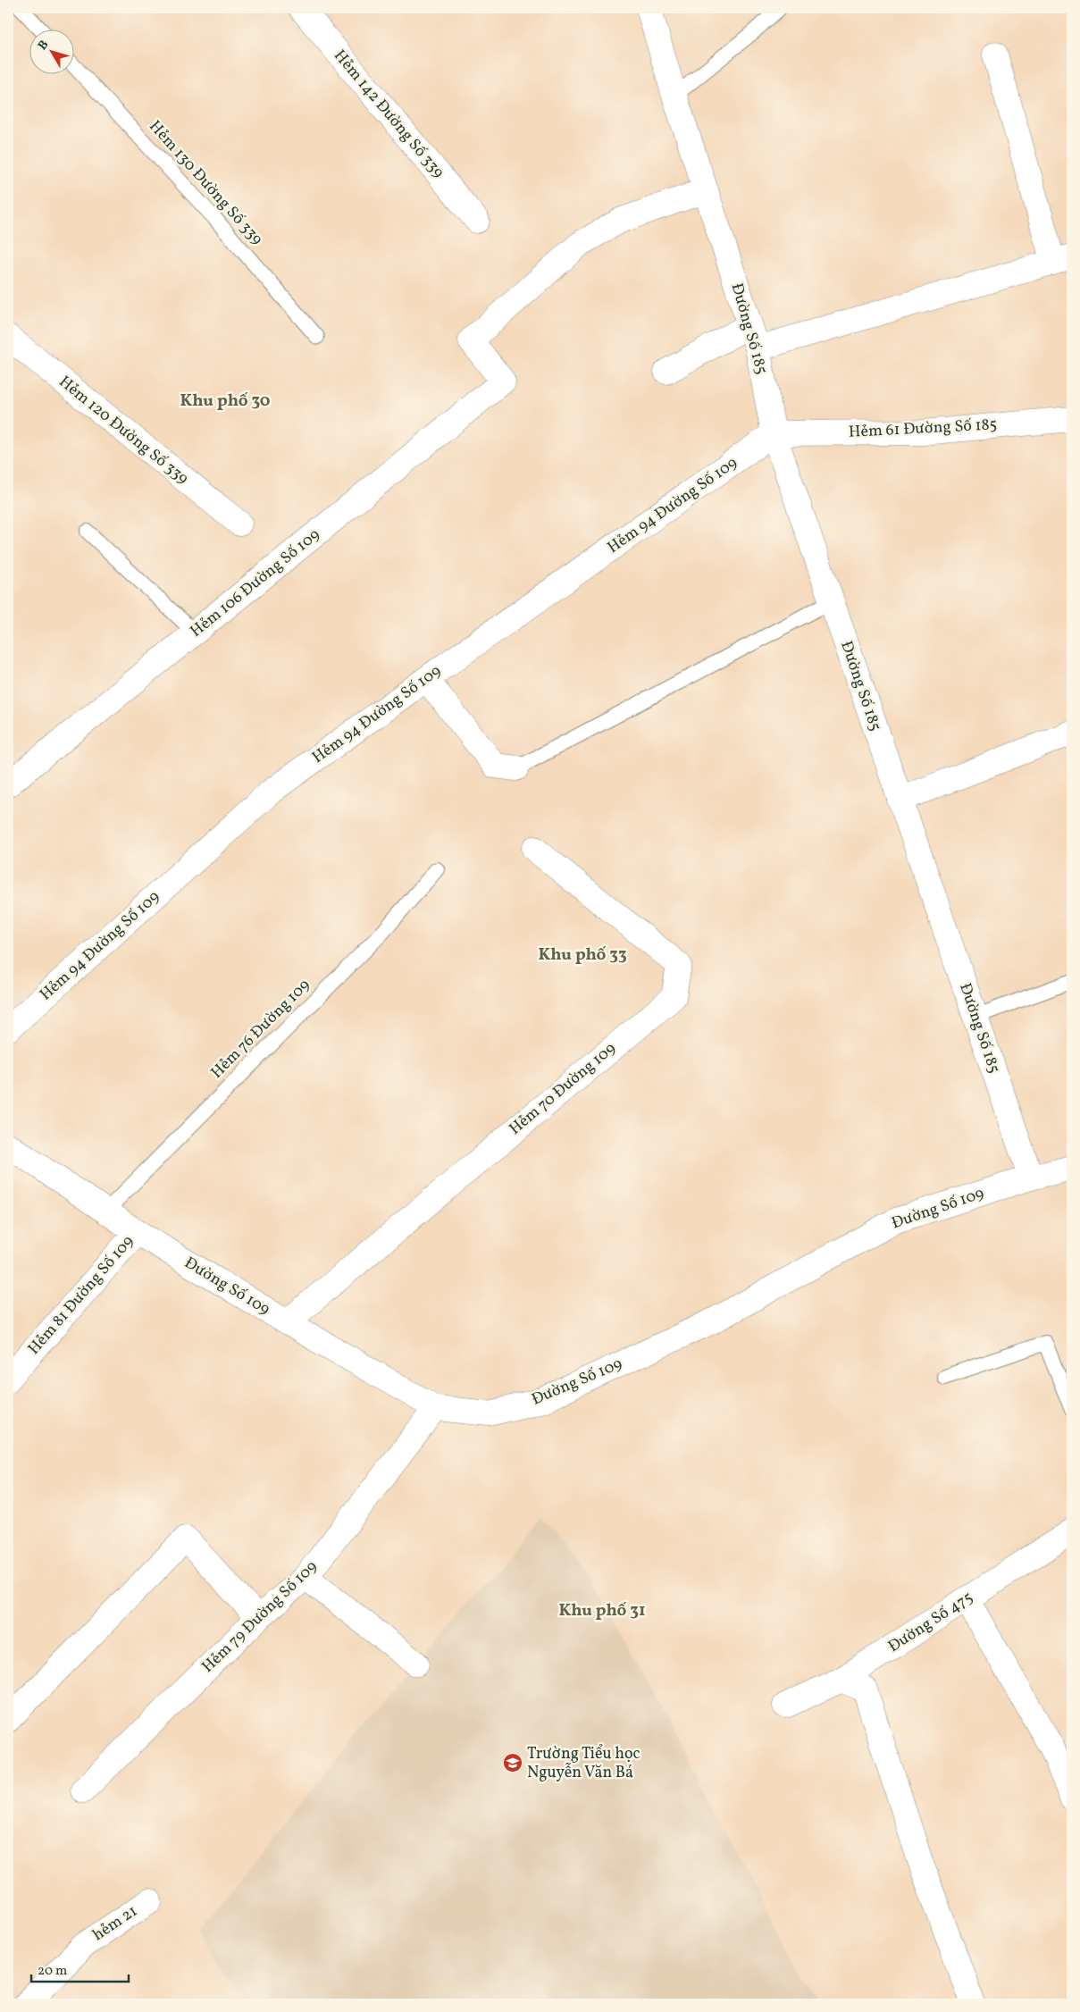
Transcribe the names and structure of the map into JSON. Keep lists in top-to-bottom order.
{
  "streets": {
    "street": [
      "Hẻm 142 Đường Số 339",
      "Đường Số 185",
      "Hẻm 61 Đường Số 185",
      "Hẻm 120 Đường Số 339",
      "Hẻm 94 Đường Số 109",
      "Hẻm 106 Đường Số 109",
      "Hẻm 70 Đường 109",
      "Đường Số 109",
      "Hẻm 81 Đường Số 109",
      "Hẻm 79 Đường Số 109",
      "Đường Số 475",
      "hẻm 21"
    ],
    "lane": ["Hẻm 130 Đường Số 339", "Hẻm 76 Đường 109"]
  },
  "crossings": [
    ["Đường Số 185", "Hẻm 61 Đường Số 185"],
    ["Đường Số 185", "Hẻm 94 Đường Số 109"],
    ["Đường Số 185", "Hẻm 106 Đường Số 109"],
    ["Đường Số 185", "Đường Số 109"],
    ["Hẻm 61 Đường Số 185", "Hẻm 94 Đường Số 109"],
    ["Hẻm 76 Đường 109", "Đường Số 109"],
    ["Hẻm 70 Đường 109", "Đường Số 109"],
    ["Đường Số 109", "Hẻm 81 Đường Số 109"],
    ["Đường Số 109", "Hẻm 79 Đường Số 109"]
  ],
  "districts": ["Khu phố 30", "Khu phố 33", "Khu phố 31"],
  "places": {
    "school or university": ["Trường Tiểu học Nguyễn Văn Bá"]
  },
  "scale_bar": "20 m",
  "north": "top left"
}
